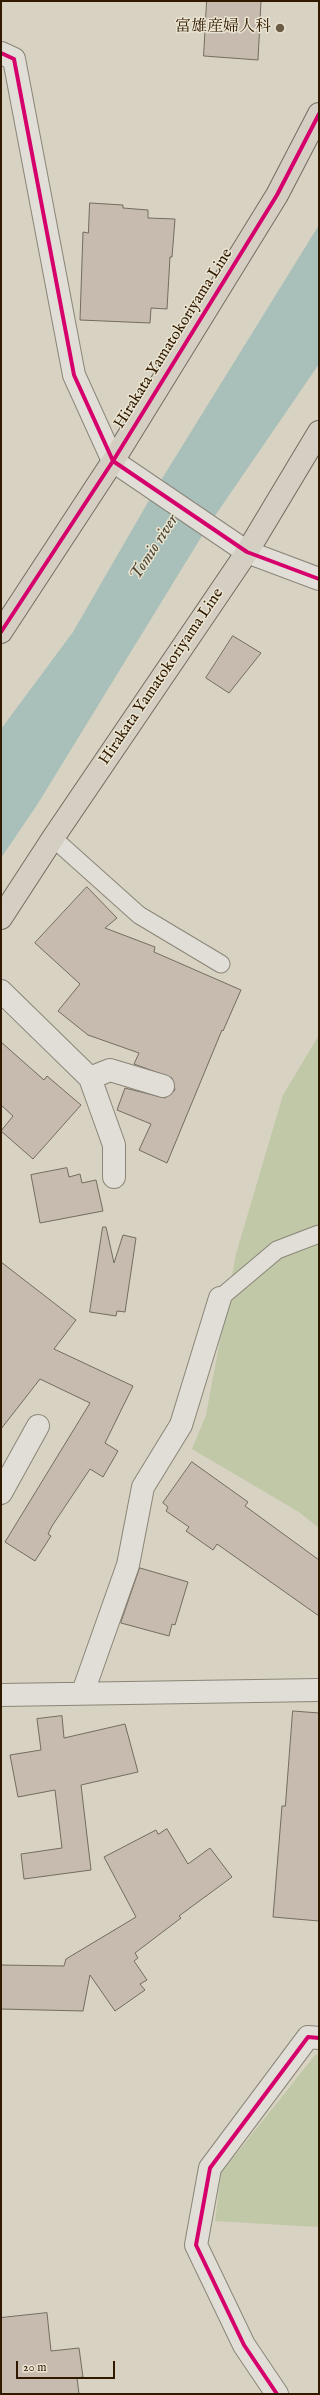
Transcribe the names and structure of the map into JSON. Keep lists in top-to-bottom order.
{
  "streets": {
    "main road": ["Hirakata Yamatokoriyama Line"]
  },
  "water": ["Tomio river"],
  "places": ["富雄産婦人科"],
  "scale_bar": "20 m"
}
